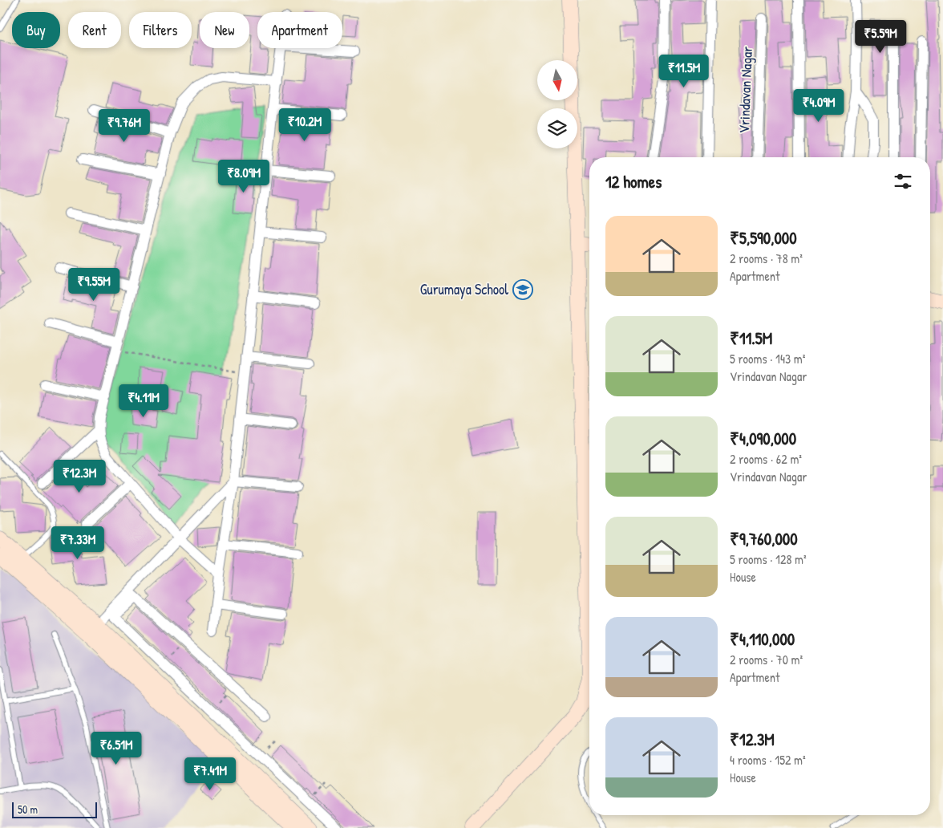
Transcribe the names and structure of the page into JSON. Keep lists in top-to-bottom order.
{
  "streets": {
    "street": ["Vrindavan Nagar"]
  },
  "places": {
    "school or university": ["Gurumaya School"]
  },
  "scale_bar": "50 m",
  "north": "bottom",
  "page": {
    "chip": [
      "Buy",
      "Rent",
      "Filters",
      "New",
      "Apartment"
    ],
    "price": [
      "₹5.59M",
      "₹11.5M",
      "₹4.09M",
      "₹10.2M",
      "₹9.76M",
      "₹8.09M",
      "₹9.55M",
      "₹4.11M",
      "₹12.3M",
      "₹7.33M",
      "₹6.51M",
      "₹7.41M"
    ],
    "heading": "12 homes",
    "list": [
      {
        "name": "₹5,590,000",
        "note": "2 rooms · 78 m² · Apartment"
      },
      {
        "name": "₹11.5M",
        "note": "5 rooms · 143 m² · Vrindavan Nagar"
      },
      {
        "name": "₹4,090,000",
        "note": "2 rooms · 62 m² · Vrindavan Nagar"
      },
      {
        "name": "₹9,760,000",
        "note": "5 rooms · 128 m² · House"
      },
      {
        "name": "₹4,110,000",
        "note": "2 rooms · 70 m² · Apartment"
      },
      {
        "name": "₹12.3M",
        "note": "4 rooms · 152 m² · House"
      }
    ],
    "scale": "50 m"
  }
}
